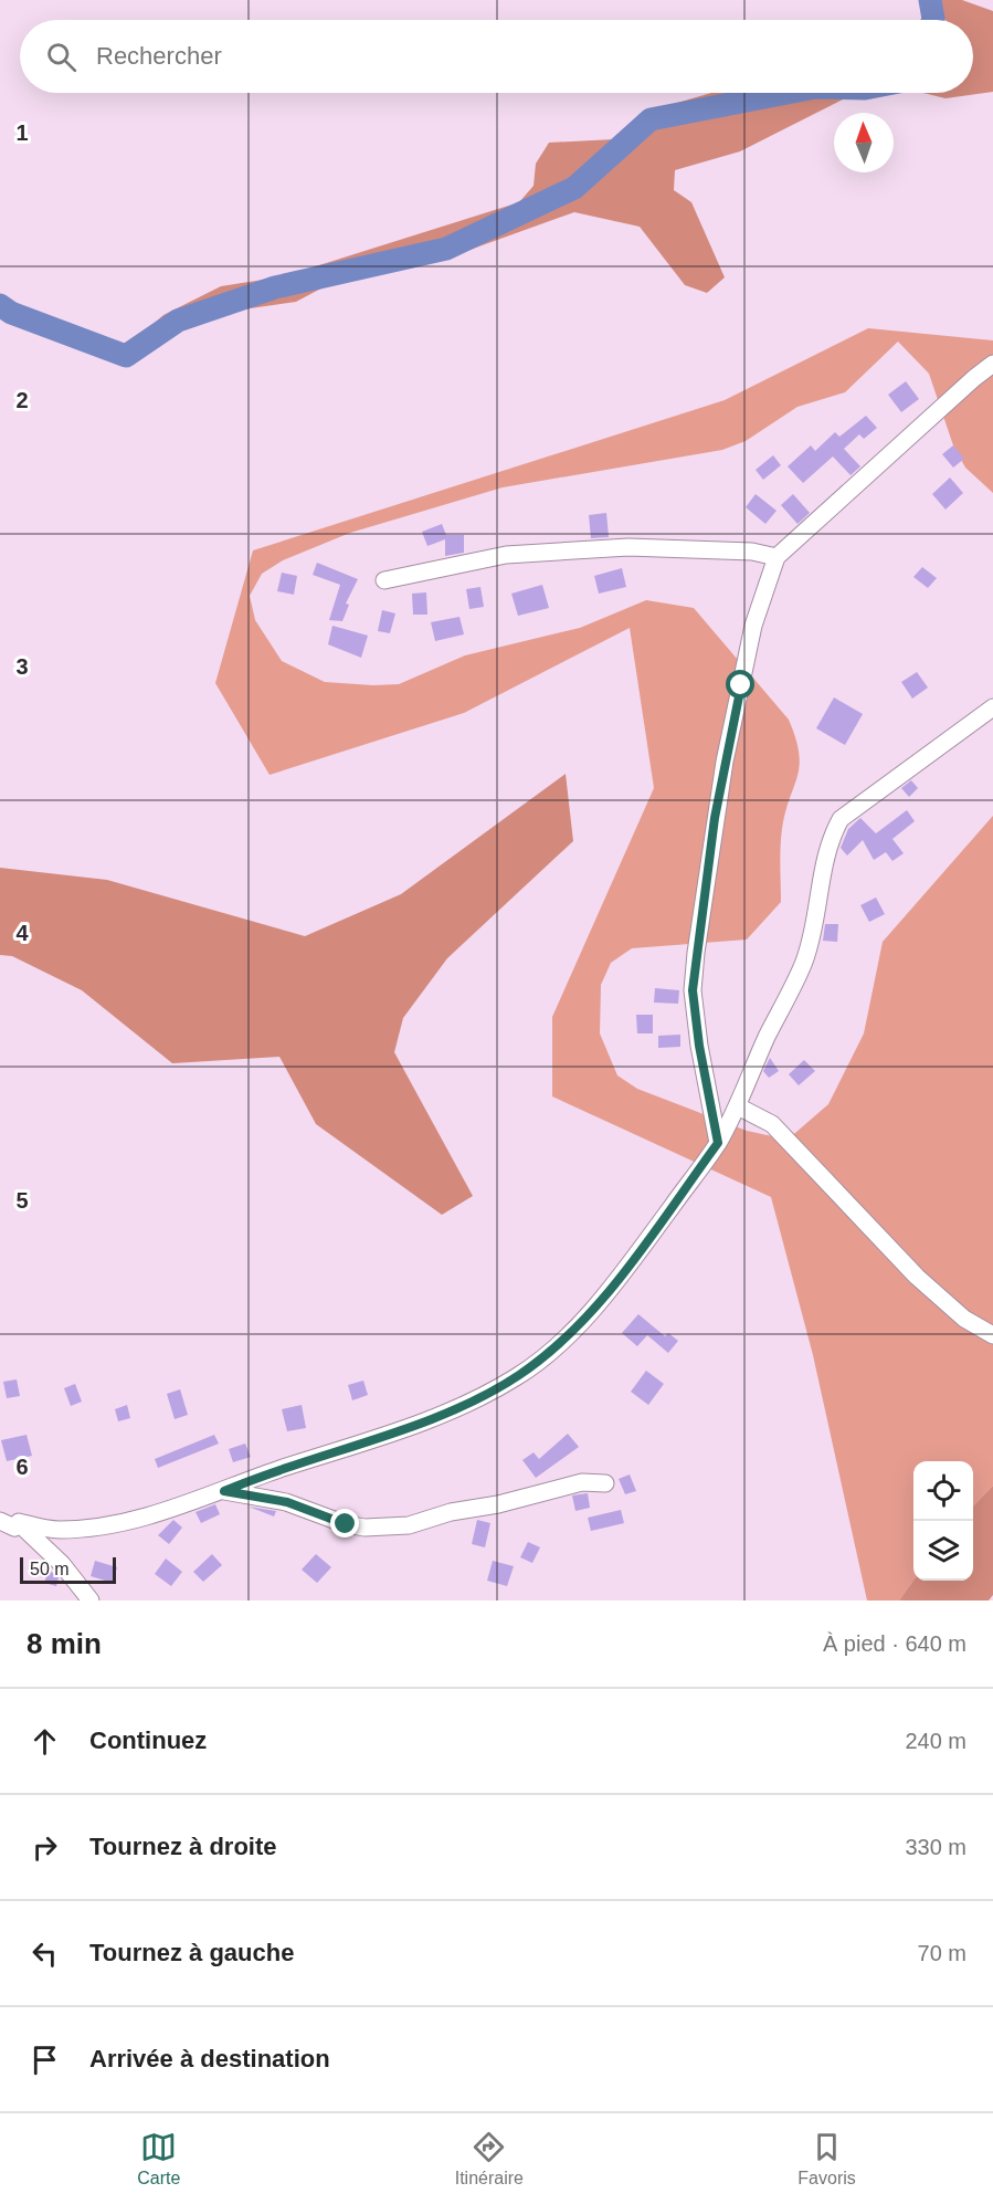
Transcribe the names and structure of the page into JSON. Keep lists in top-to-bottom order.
{
  "scale_bar": "50 m",
  "north": "top",
  "page": {
    "search": "Rechercher",
    "scale": "50 m",
    "heading": ["8 min", "À pied · 640 m"],
    "list": [
      ["Continuez", "240 m"],
      ["Tournez à droite", "330 m"],
      ["Tournez à gauche", "70 m"],
      "Arrivée à destination"
    ],
    "nav": ["Carte", "Itinéraire", "Favoris"]
  },
  "grid": {
    "rows": [
      "1",
      "2",
      "3",
      "4",
      "5",
      "6"
    ]
  }
}
